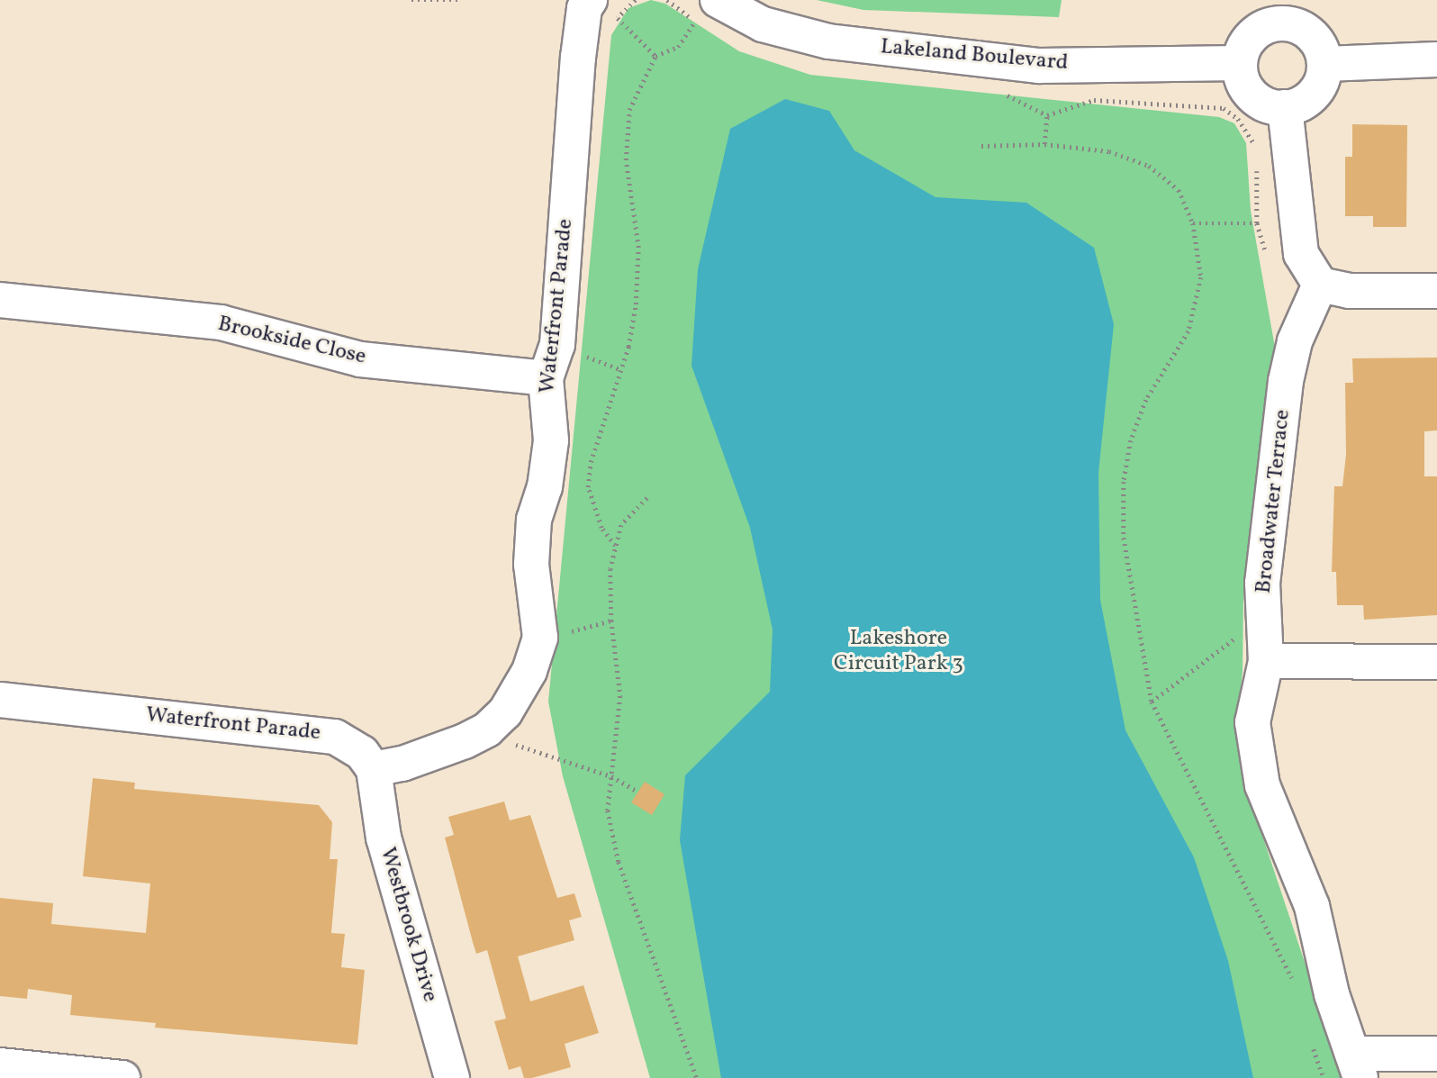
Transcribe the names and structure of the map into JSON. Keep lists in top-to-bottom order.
{
  "streets": {
    "street": [
      "Lakeland Boulevard",
      "Waterfront Parade",
      "Brookside Close",
      "Broadwater Terrace",
      "Westbrook Drive"
    ]
  },
  "crossings": [
    ["Waterfront Parade", "Brookside Close"],
    ["Waterfront Parade", "Westbrook Drive"]
  ],
  "parks": ["Lakeshore Circuit Park 3"]
}
